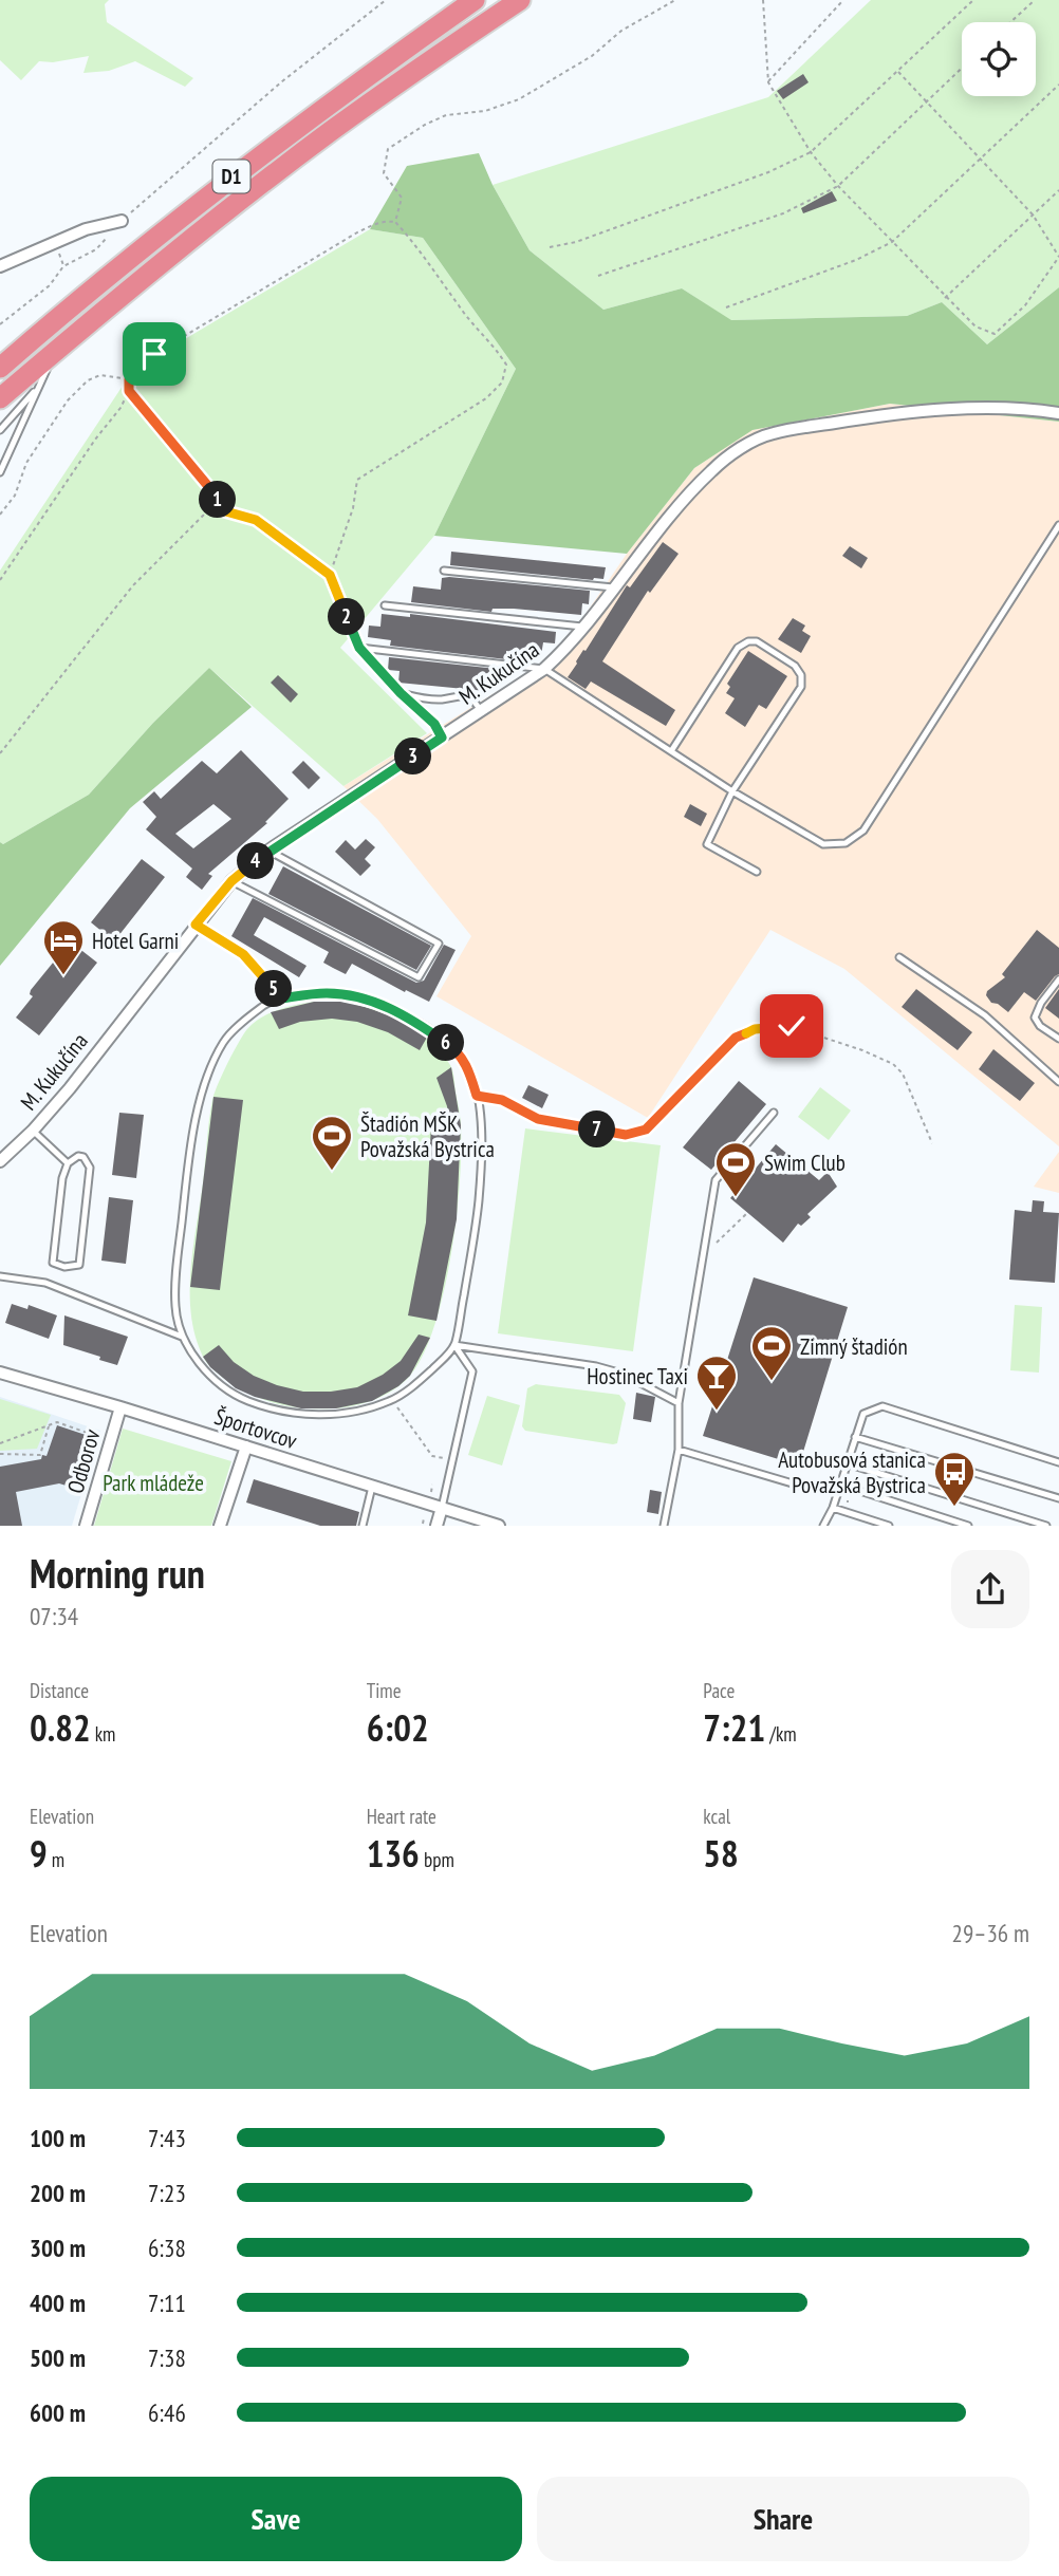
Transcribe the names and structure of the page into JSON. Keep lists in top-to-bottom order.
{
  "streets": {
    "highway": ["D1"],
    "street": ["M. Kukučína", "Športovcov", "Odborov"]
  },
  "crossings": [
    ["Športovcov", "Odborov"]
  ],
  "parks": ["Park mládeže"],
  "places": {
    "hotel": ["Hotel Garni"],
    "sports": ["Štadión MŠK Považská Bystrica", "Swim Club", "Zimný štadión"],
    "bar": ["Hostinec Taxi"],
    "bus stop": ["Autobusová stanica Považská Bystrica"]
  },
  "page": {
    "pins": [
      "1",
      "2",
      "3",
      "4",
      "5",
      "6",
      "7"
    ],
    "heading": ["Morning run", "07:34"],
    "stats": [
      ["Distance", "0.82 km"],
      ["Time", "6:02"],
      ["Pace", "7:21 /km"],
      ["Elevation", "9 m"],
      ["Heart rate", "136 bpm"],
      ["kcal", "58"]
    ],
    "chart": ["Elevation", "29–36 m"],
    "list": [
      {
        "name": "100 m",
        "note": "7:43"
      },
      {
        "name": "200 m",
        "note": "7:23"
      },
      {
        "name": "300 m",
        "note": "6:38"
      },
      {
        "name": "400 m",
        "note": "7:11"
      },
      {
        "name": "500 m",
        "note": "7:38"
      },
      {
        "name": "600 m",
        "note": "6:46"
      }
    ],
    "buttons": ["Save", "Share"]
  }
}
